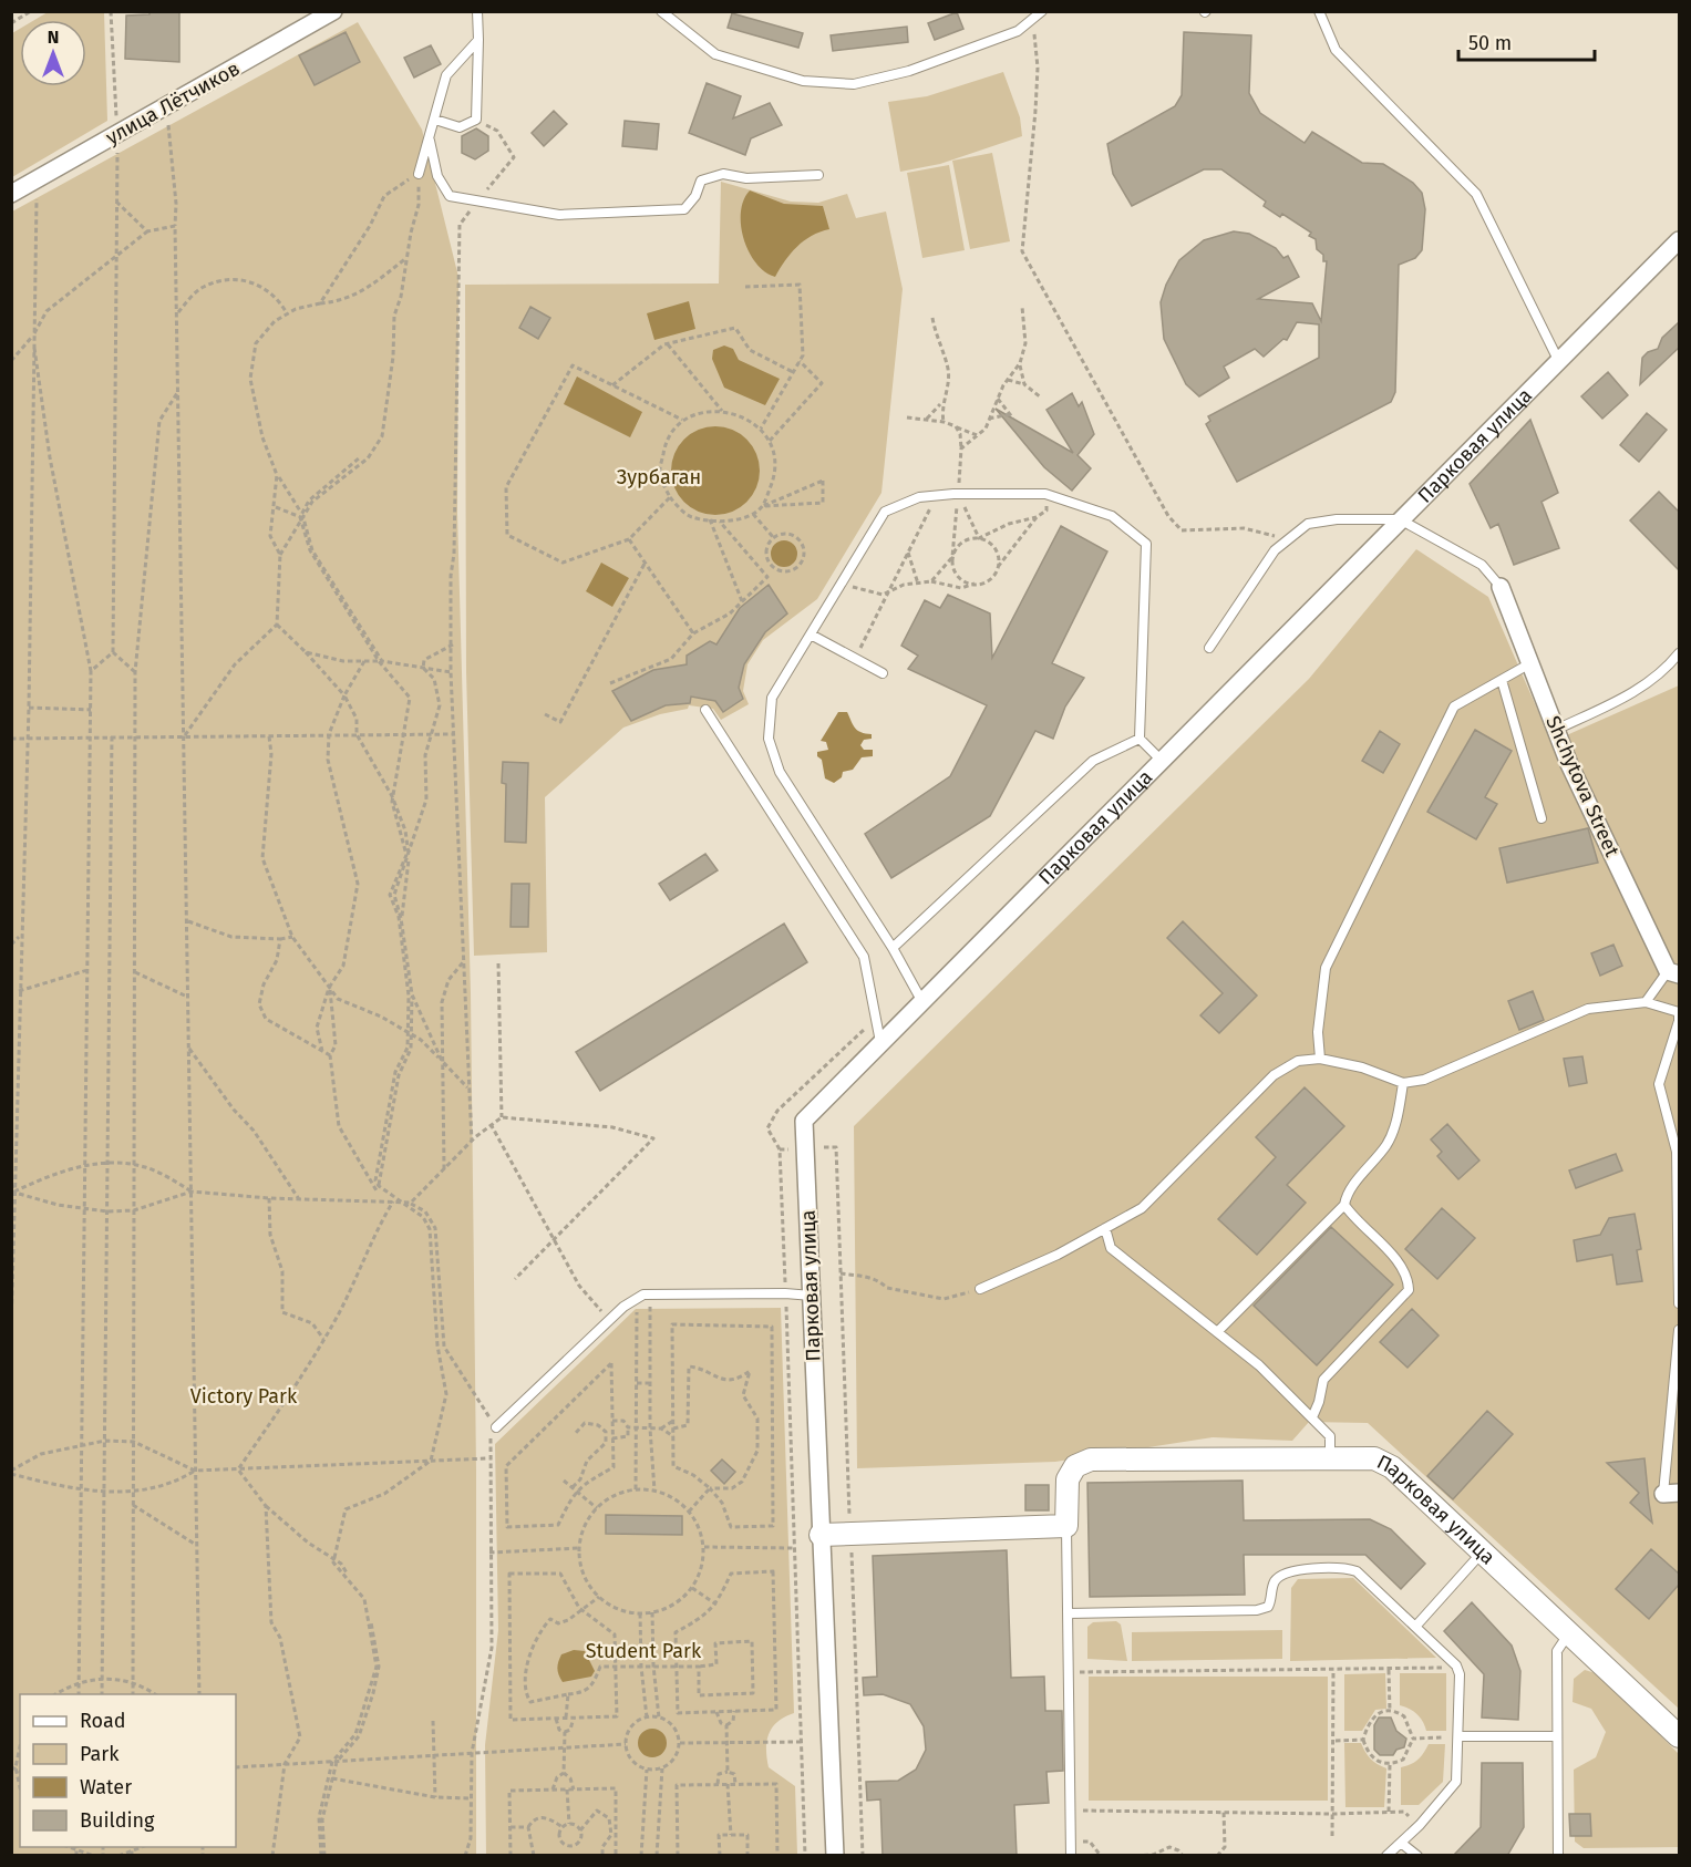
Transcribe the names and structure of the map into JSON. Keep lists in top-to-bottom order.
{
  "streets": {
    "street": ["улица Лётчиков", "Парковая улица", "Shchytova Street"]
  },
  "parks": ["Зурбаган", "Victory Park", "Student Park"],
  "legend": [
    "Road",
    "Park",
    "Water",
    "Building"
  ],
  "scale_bar": "50 m",
  "north": "top"
}
